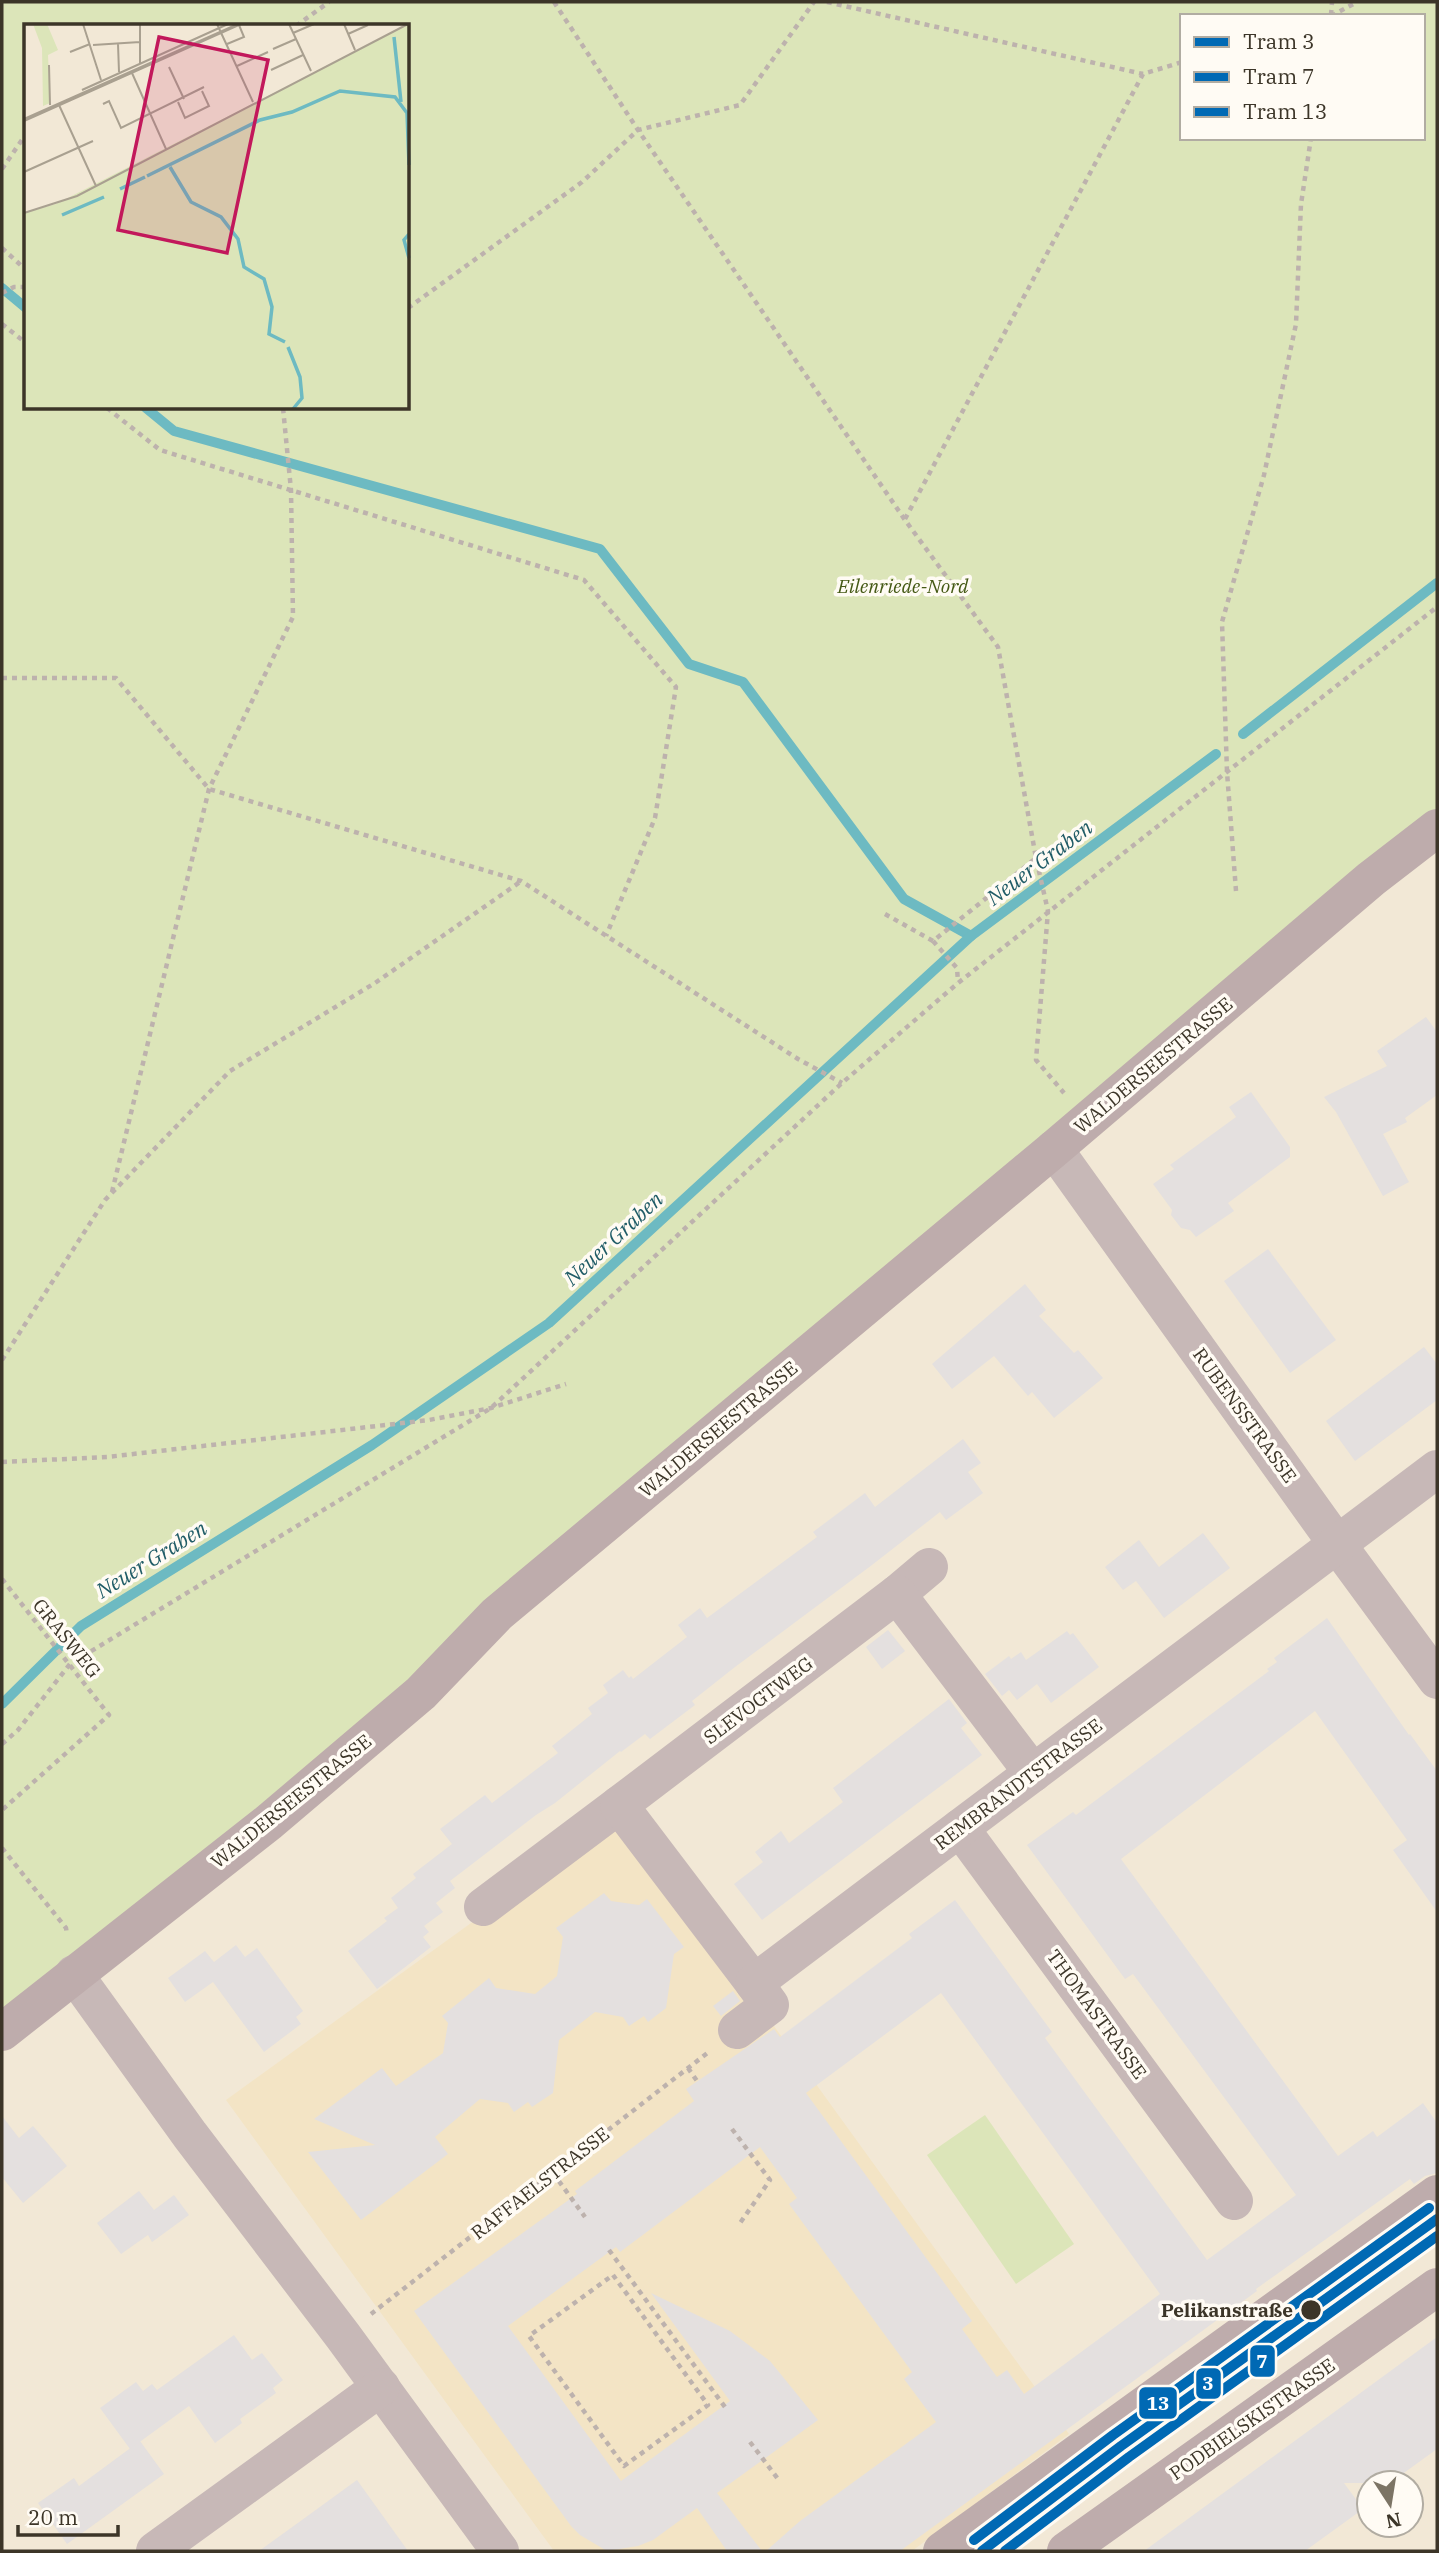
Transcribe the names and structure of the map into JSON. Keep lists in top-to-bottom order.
{
  "streets": {
    "street": [
      "WALDERSEESTRASSE",
      "RUBENSSTRASSE",
      "SLEVOGTWEG",
      "REMBRANDTSTRASSE",
      "THOMASTRASSE",
      "PODBIELSKISTRASSE"
    ],
    "path": ["GRASWEG", "RAFFAELSTRASSE"]
  },
  "crossings": [
    ["WALDERSEESTRASSE", "RUBENSSTRASSE"],
    ["RUBENSSTRASSE", "REMBRANDTSTRASSE"],
    ["REMBRANDTSTRASSE", "THOMASTRASSE"]
  ],
  "water": ["Neuer Graben"],
  "parks": ["Eilenriede-Nord"],
  "places": ["Pelikanstraße"],
  "lines": ["tram line 13", "tram line 3", "tram line 7"],
  "legend": ["Tram 3", "Tram 7", "Tram 13"],
  "scale_bar": "20 m",
  "north": "bottom"
}
